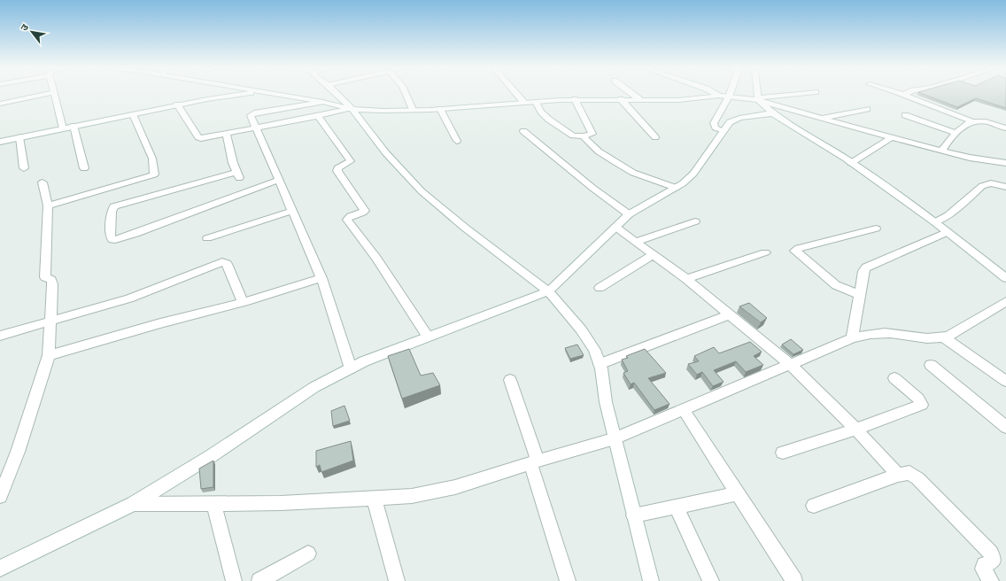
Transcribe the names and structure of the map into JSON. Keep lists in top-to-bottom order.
{
  "north": "top left"
}
